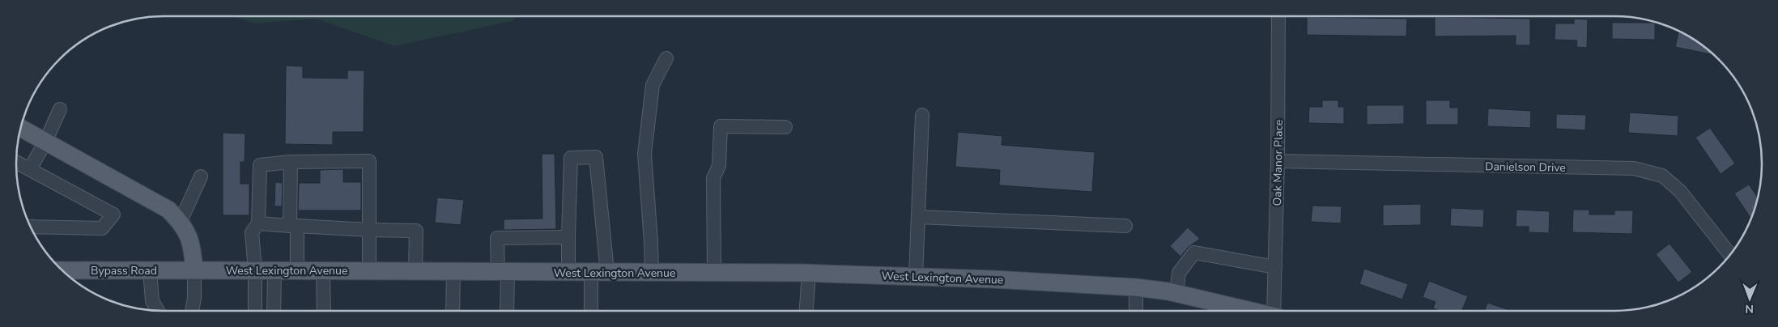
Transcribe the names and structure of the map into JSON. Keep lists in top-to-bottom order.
{
  "streets": {
    "main road": ["Bypass Road", "West Lexington Avenue"],
    "street": ["Oak Manor Place", "Danielson Drive"]
  },
  "crossings": [
    ["Oak Manor Place", "Danielson Drive"],
    ["Bypass Road", "West Lexington Avenue"]
  ],
  "north": "bottom"
}
